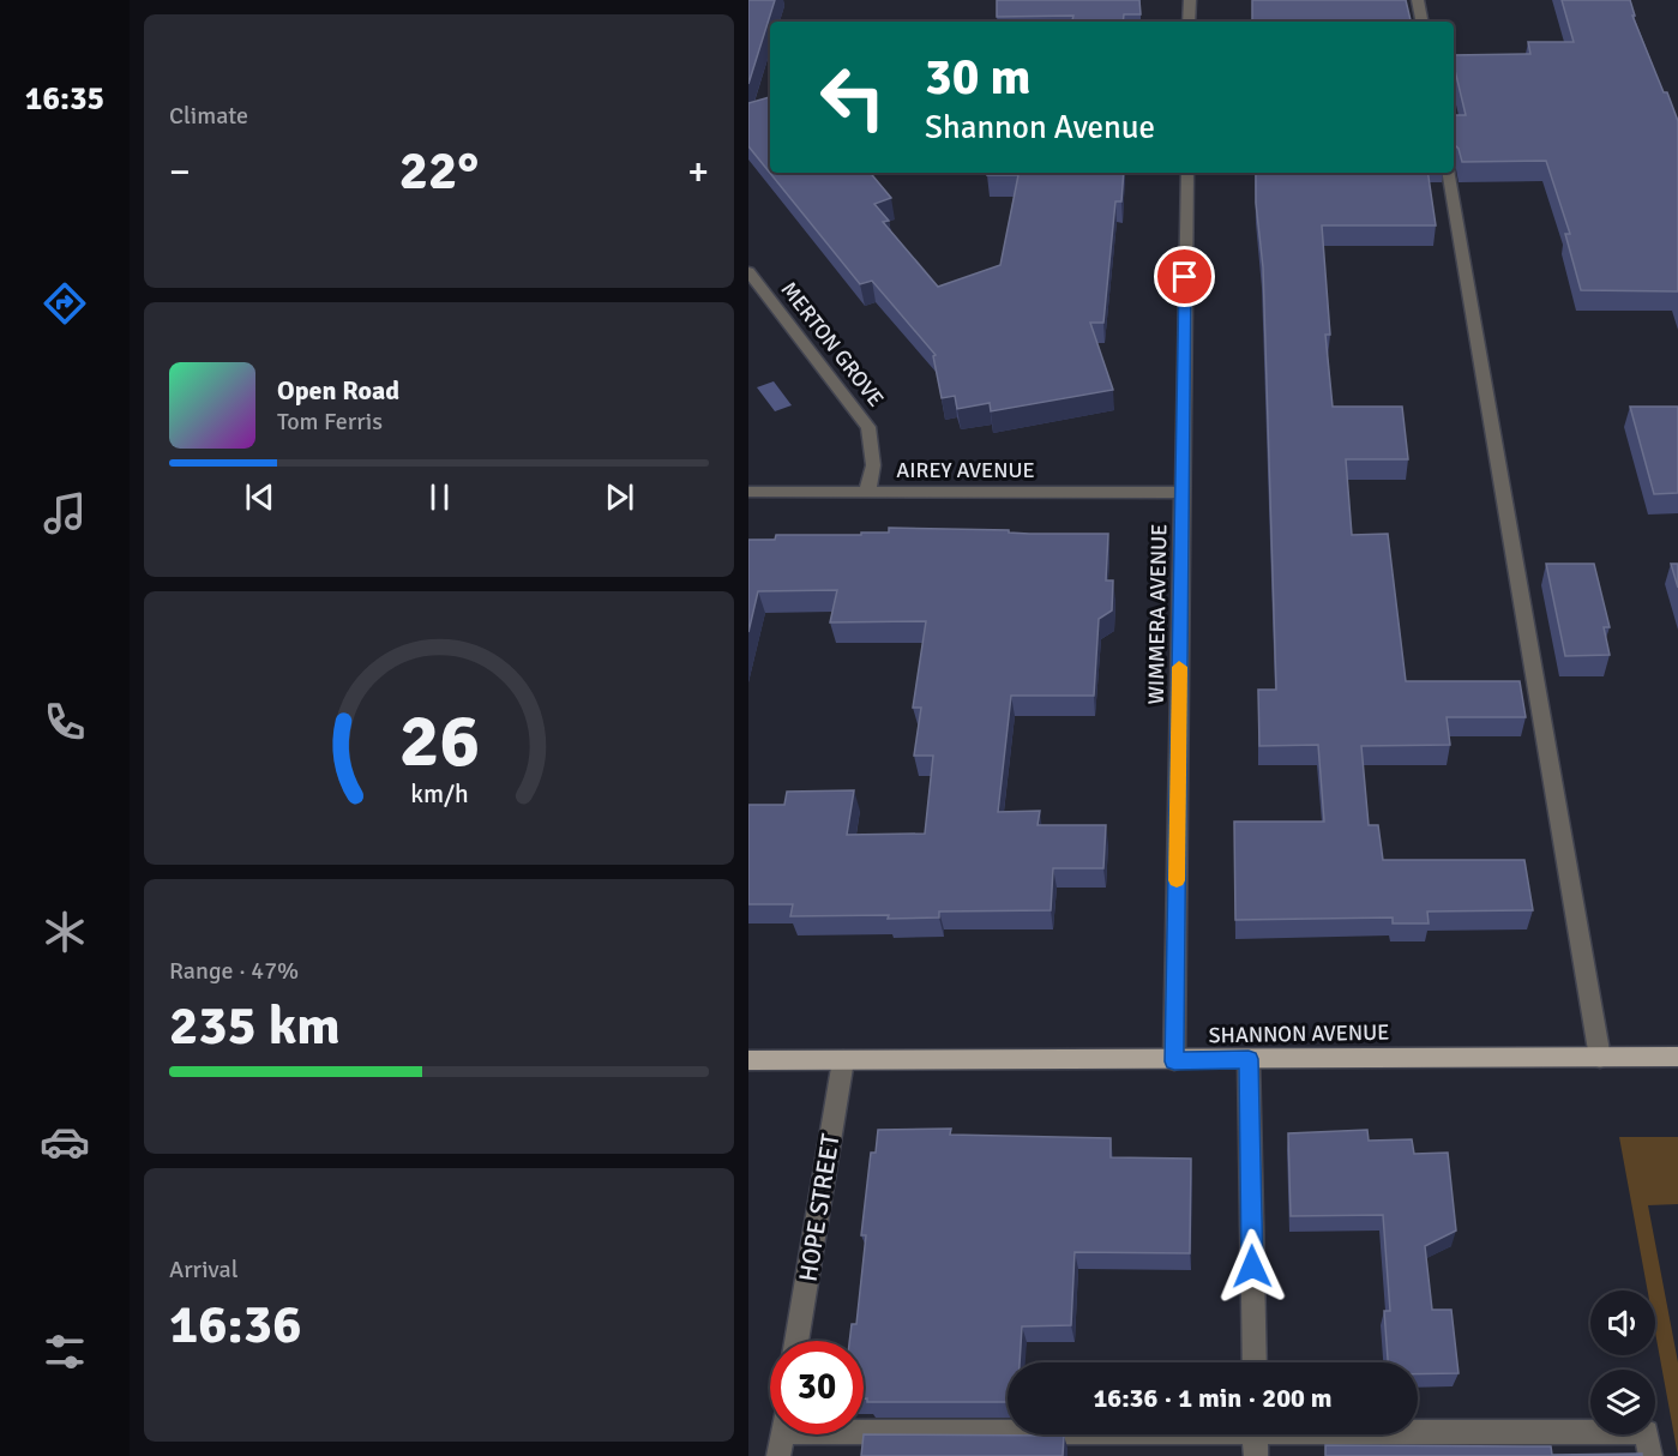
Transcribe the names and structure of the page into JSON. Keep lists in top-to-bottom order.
{
  "streets": {
    "main road": ["SHANNON AVENUE"],
    "street": [
      "MERTON GROVE",
      "AIREY AVENUE",
      "WIMMERA AVENUE",
      "HOPE STREET"
    ]
  },
  "crossings": [
    ["MERTON GROVE", "AIREY AVENUE"],
    ["AIREY AVENUE", "WIMMERA AVENUE"],
    ["WIMMERA AVENUE", "SHANNON AVENUE"],
    ["SHANNON AVENUE", "HOPE STREET"]
  ],
  "page": {
    "tabs": "16:35",
    "tile": [
      "Climate",
      ["Range · 47%", "235 km"],
      ["Arrival", "16:36"]
    ],
    "turn": ["30 m", "Shannon Avenue"],
    "heat": ["−", "22°", "+"],
    "song": ["Open Road", "Tom Ferris"],
    "limit": "30",
    "trip": "16:36 · 1 min · 200 m",
    "gauge": ["26", "km/h"]
  }
}
